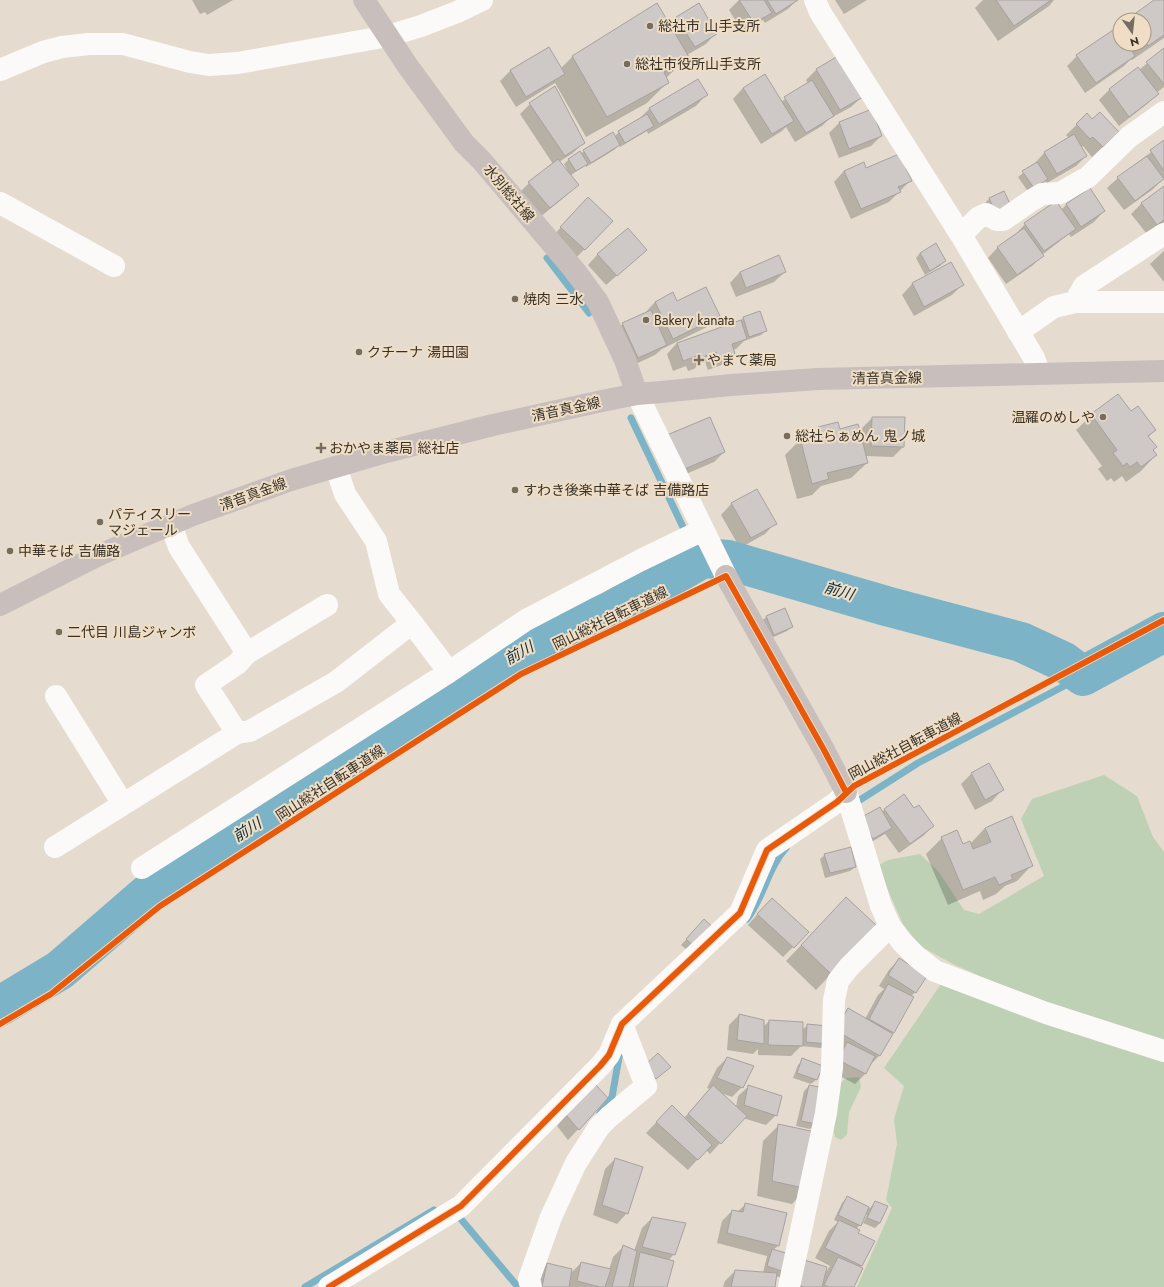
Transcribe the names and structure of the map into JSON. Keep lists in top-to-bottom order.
{
  "streets": {
    "main road": ["水別総社線", "清音真金線", "岡山総社自転車道線"]
  },
  "crossings": [
    ["水別総社線", "清音真金線"]
  ],
  "water": ["前川"],
  "places": {
    "other": [
      "総社市 山手支所",
      "総社市役所山手支所",
      "焼肉 三水",
      "Bakery kanata",
      "クチーナ 湯田園",
      "温羅のめしや",
      "総社らぁめん 鬼ノ城",
      "すわき後楽中華そば 吉備路店",
      "パティスリー マジェール",
      "中華そば 吉備路",
      "二代目 川島ジャンボ"
    ],
    "health": ["やまて薬局", "おかやま薬局 総社店"]
  },
  "north": "bottom"
}
